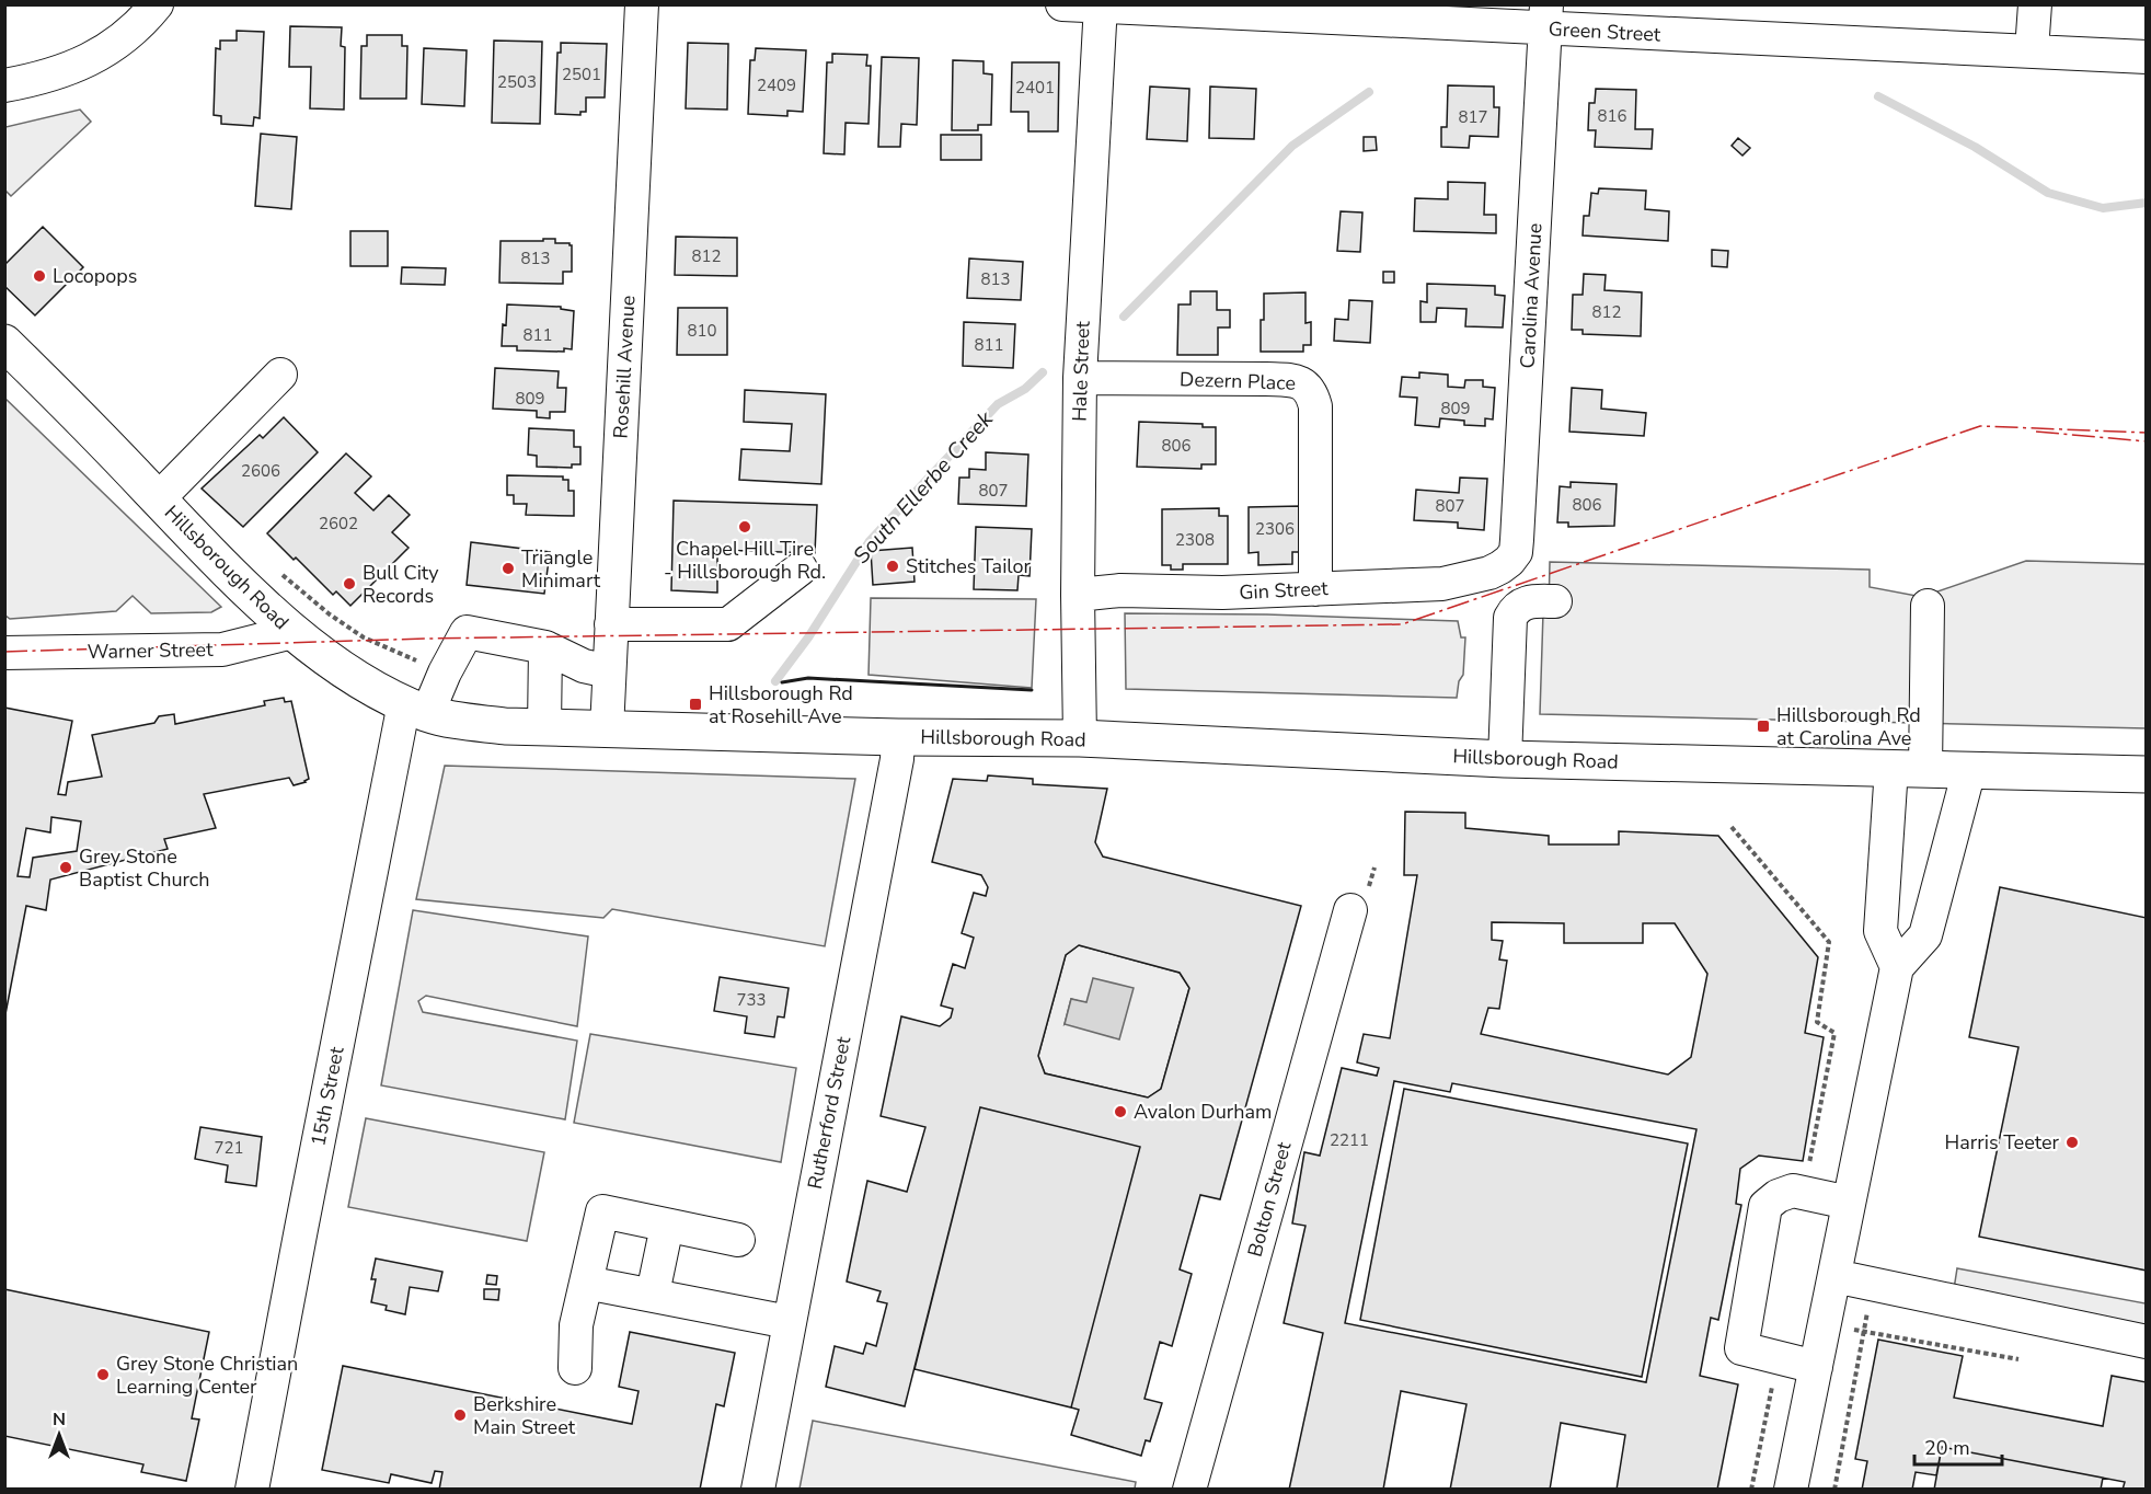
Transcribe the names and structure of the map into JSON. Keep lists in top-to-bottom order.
{
  "streets": {
    "main road": ["Hillsborough Road"],
    "street": [
      "Green Street",
      "Carolina Avenue",
      "Rosehill Avenue",
      "Hale Street",
      "Dezern Place",
      "Gin Street",
      "Warner Street",
      "15th Street",
      "Rutherford Street",
      "Bolton Street"
    ]
  },
  "crossings": [
    ["Green Street", "Carolina Avenue"],
    ["Green Street", "Hale Street"],
    ["Carolina Avenue", "Gin Street"],
    ["Rosehill Avenue", "Hillsborough Road"],
    ["Hale Street", "Dezern Place"],
    ["Hale Street", "Hillsborough Road"],
    ["Hale Street", "Gin Street"],
    ["Dezern Place", "Gin Street"],
    ["Hillsborough Road", "Warner Street"],
    ["Hillsborough Road", "15th Street"],
    ["Hillsborough Road", "Rutherford Street"]
  ],
  "water": ["South Ellerbe Creek"],
  "places": {
    "other": [
      "Locopops",
      "Chapel Hill Tire - Hillsborough Rd.",
      "Stitches Tailor",
      "Triangle Minimart",
      "Bull City Records",
      "Grey Stone Baptist Church",
      "Avalon Durham",
      "Harris Teeter",
      "Grey Stone Christian Learning Center",
      "Berkshire Main Street"
    ],
    "transit": ["Hillsborough Rd at Rosehill Ave", "Hillsborough Rd at Carolina Ave"]
  },
  "house_numbers": [
    "2501",
    "2503",
    "2409",
    "2401",
    "816",
    "817",
    "812",
    "813",
    "813",
    "812",
    "810",
    "811",
    "811",
    "809",
    "809",
    "806",
    "2606",
    "807",
    "806",
    "807",
    "2602",
    "2306",
    "2308",
    "733",
    "2211",
    "721"
  ],
  "scale_bar": "20 m",
  "north": "top"
}
